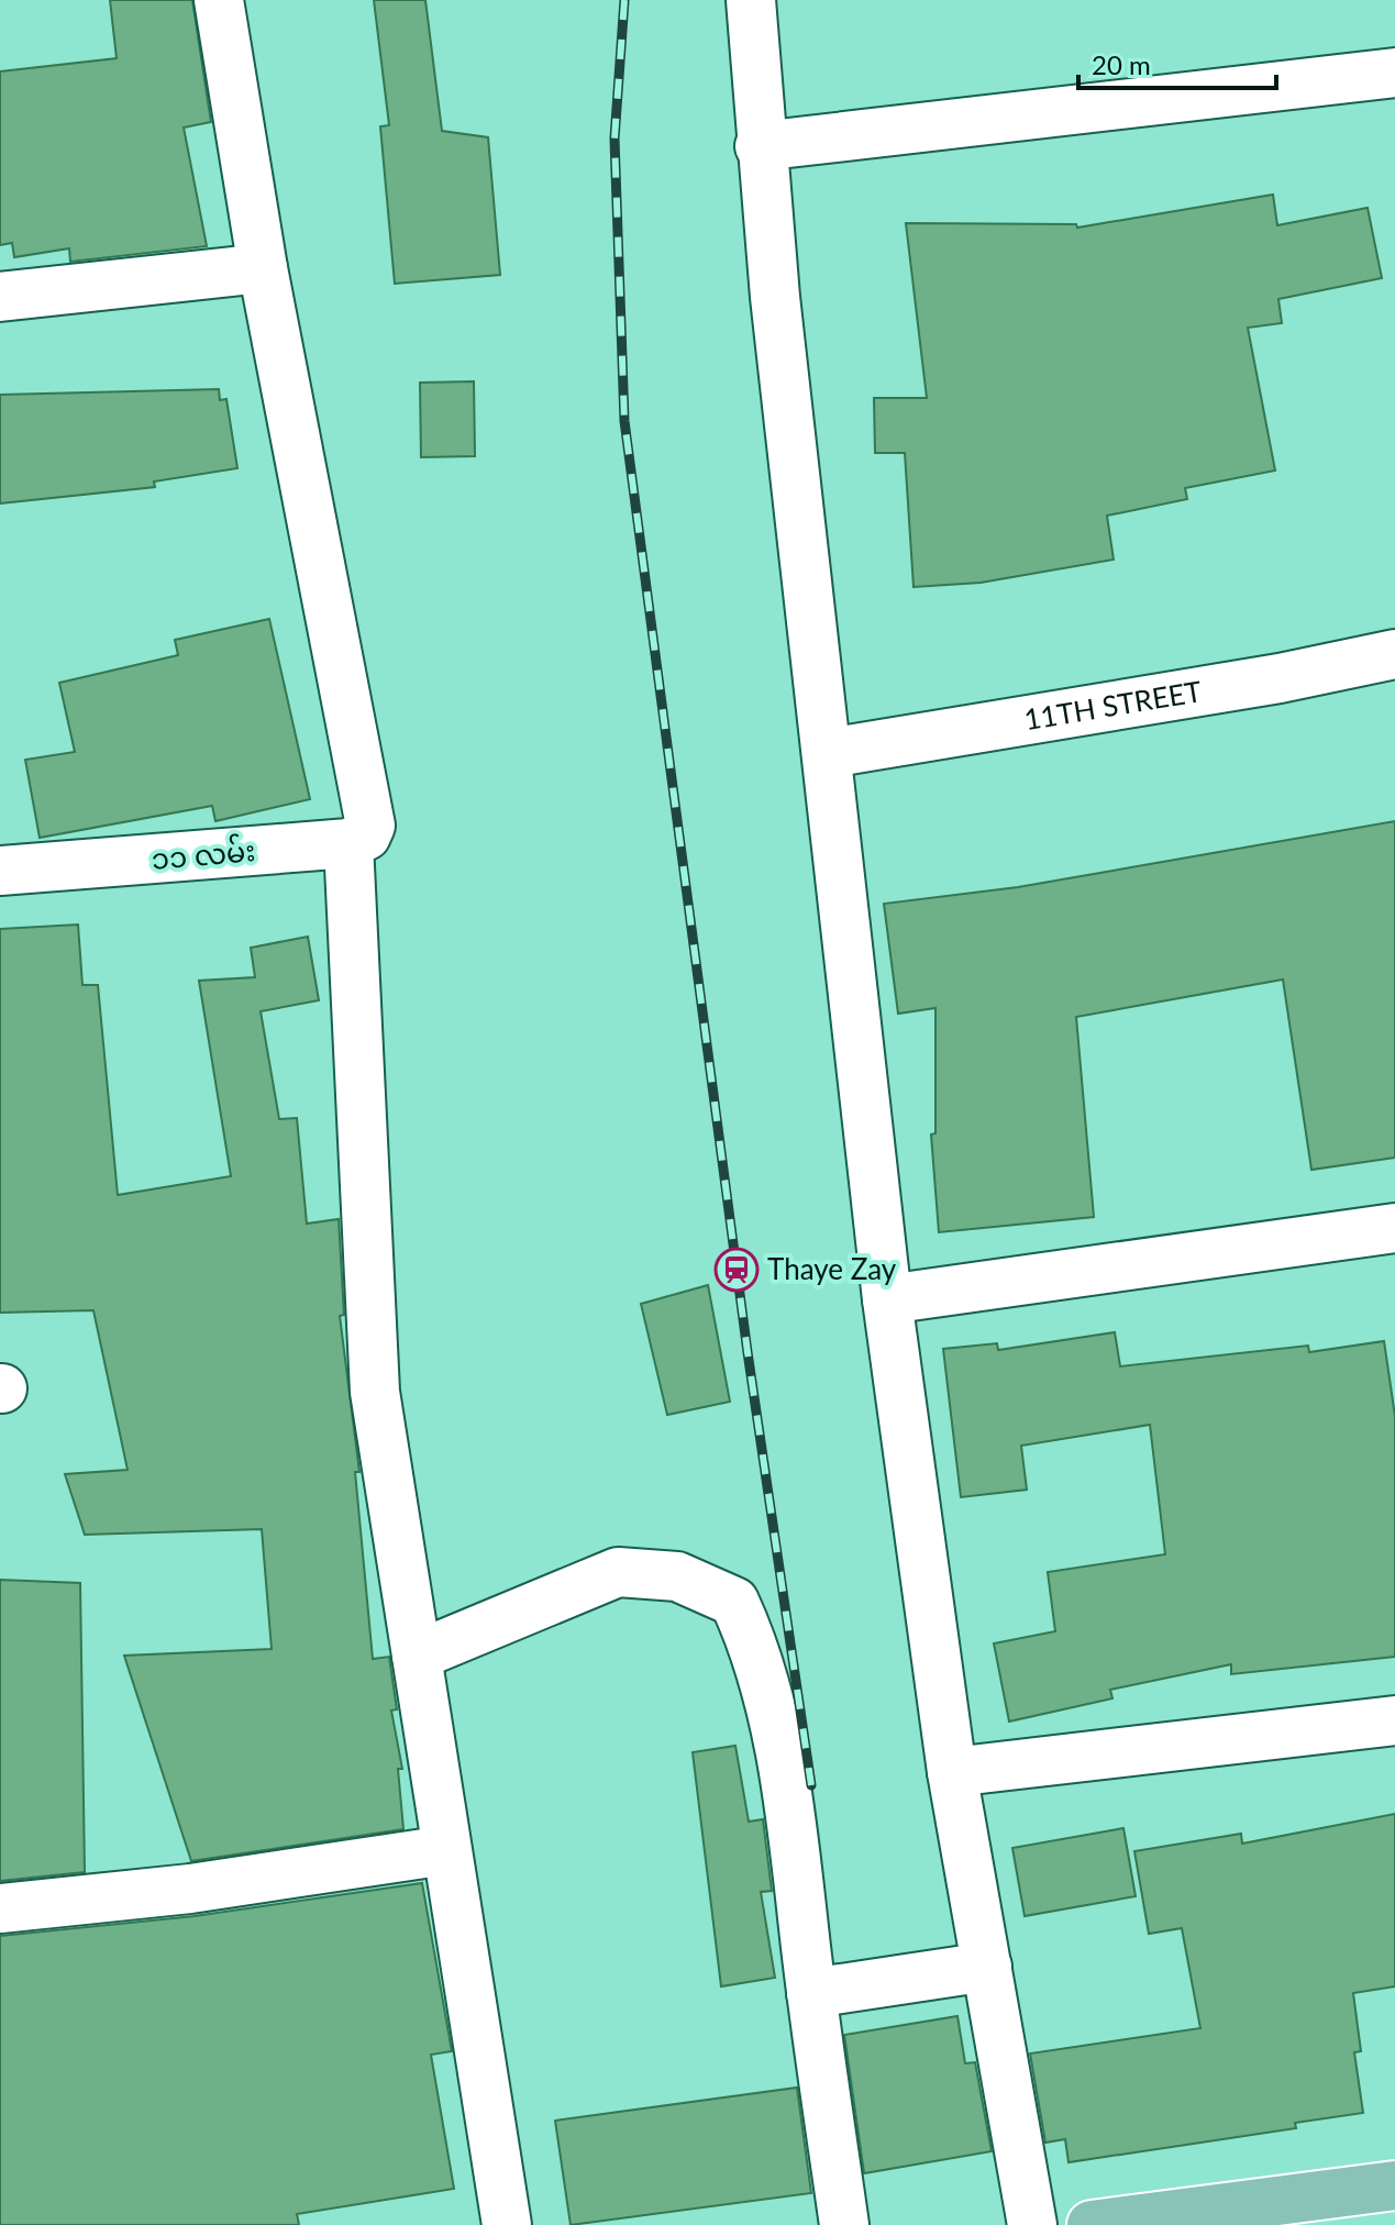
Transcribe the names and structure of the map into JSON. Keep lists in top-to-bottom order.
{
  "streets": {
    "street": ["11TH STREET", "၁၁ လမ်း"]
  },
  "places": {
    "station": ["Thaye Zay"]
  },
  "scale_bar": "20 m"
}
